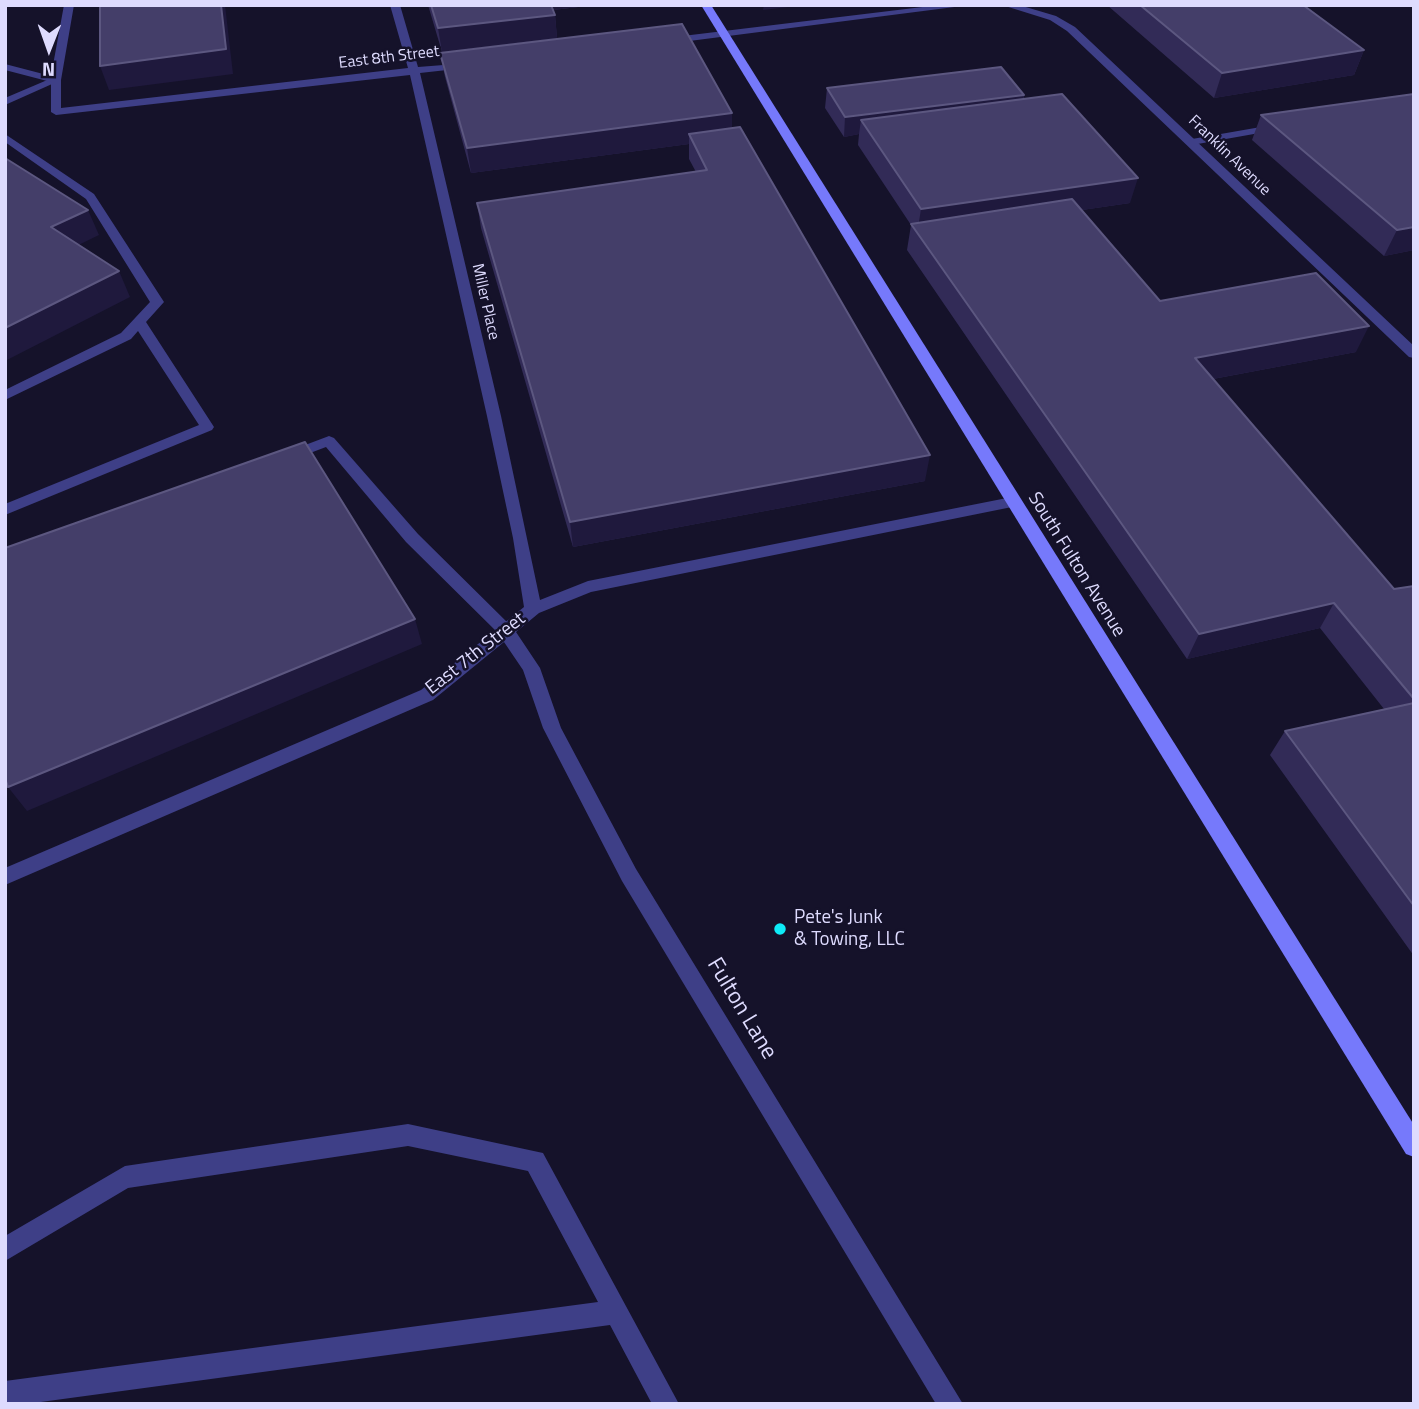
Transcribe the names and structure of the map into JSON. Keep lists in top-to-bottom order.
{
  "streets": {
    "main road": ["South Fulton Avenue"],
    "street": [
      "East 8th Street",
      "Franklin Avenue",
      "Miller Place",
      "East 7th Street",
      "Fulton Lane"
    ]
  },
  "crossings": [
    ["East 8th Street", "Miller Place"],
    ["Miller Place", "East 7th Street"],
    ["South Fulton Avenue", "East 7th Street"],
    ["East 7th Street", "Fulton Lane"]
  ],
  "places": ["Pete's Junk & Towing, LLC"],
  "north": "bottom"
}
